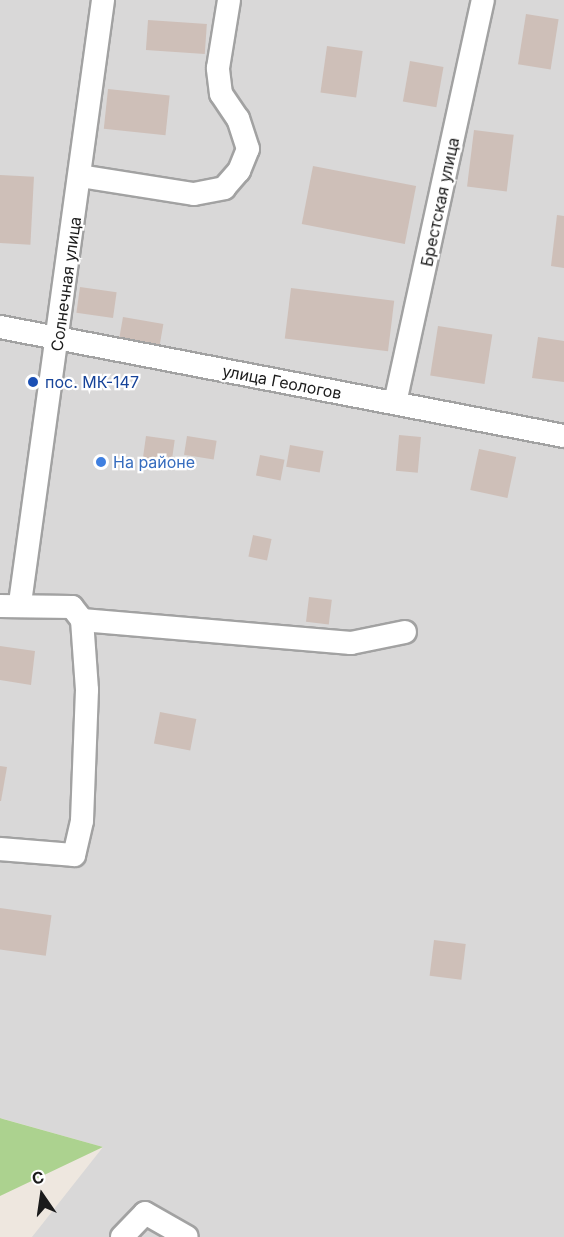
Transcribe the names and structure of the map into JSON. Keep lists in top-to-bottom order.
{
  "streets": {
    "street": ["Брестская улица", "Солнечная улица", "улица Геологов"]
  },
  "crossings": [
    ["Брестская улица", "улица Геологов"],
    ["Солнечная улица", "улица Геологов"]
  ],
  "places": ["пос. МК-147", "На районе"],
  "north": "top"
}
